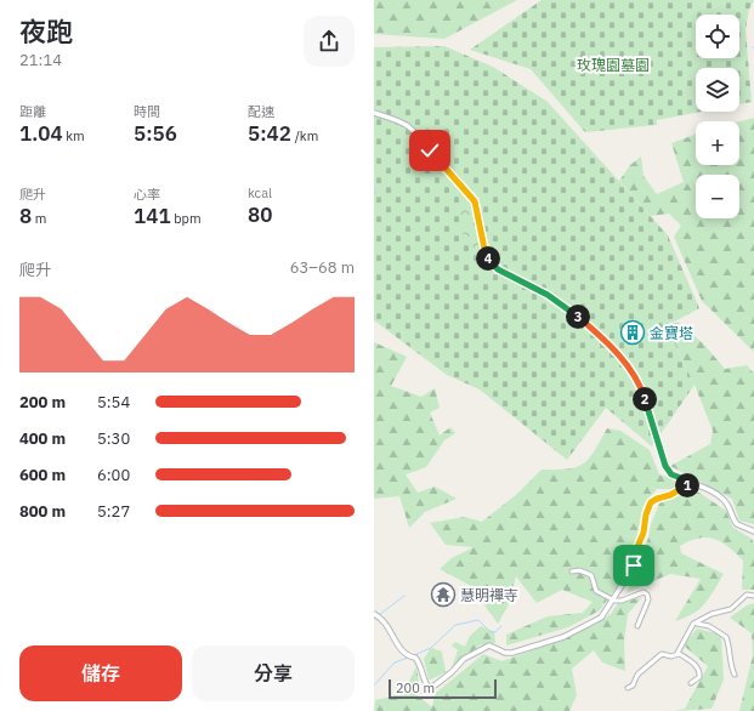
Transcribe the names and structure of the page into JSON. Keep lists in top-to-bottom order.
{
  "parks": ["玫瑰園墓園"],
  "places": {
    "building": ["金寶塔"],
    "temple": ["慧明禪寺"]
  },
  "scale_bar": "200 m",
  "page": {
    "heading": ["夜跑", "21:14"],
    "map_buttons": ["+", "−"],
    "stats": [
      ["距離", "1.04 km"],
      ["時間", "5:56"],
      ["配速", "5:42 /km"],
      ["爬升", "8 m"],
      ["心率", "141 bpm"],
      ["kcal", "80"]
    ],
    "pins": [
      "4",
      "3",
      "2",
      "1"
    ],
    "chart": ["爬升", "63–68 m"],
    "list": [
      {
        "name": "200 m",
        "note": "5:54"
      },
      {
        "name": "400 m",
        "note": "5:30"
      },
      {
        "name": "600 m",
        "note": "6:00"
      },
      {
        "name": "800 m",
        "note": "5:27"
      }
    ],
    "buttons": ["儲存", "分享"],
    "scale": "200 m"
  }
}
